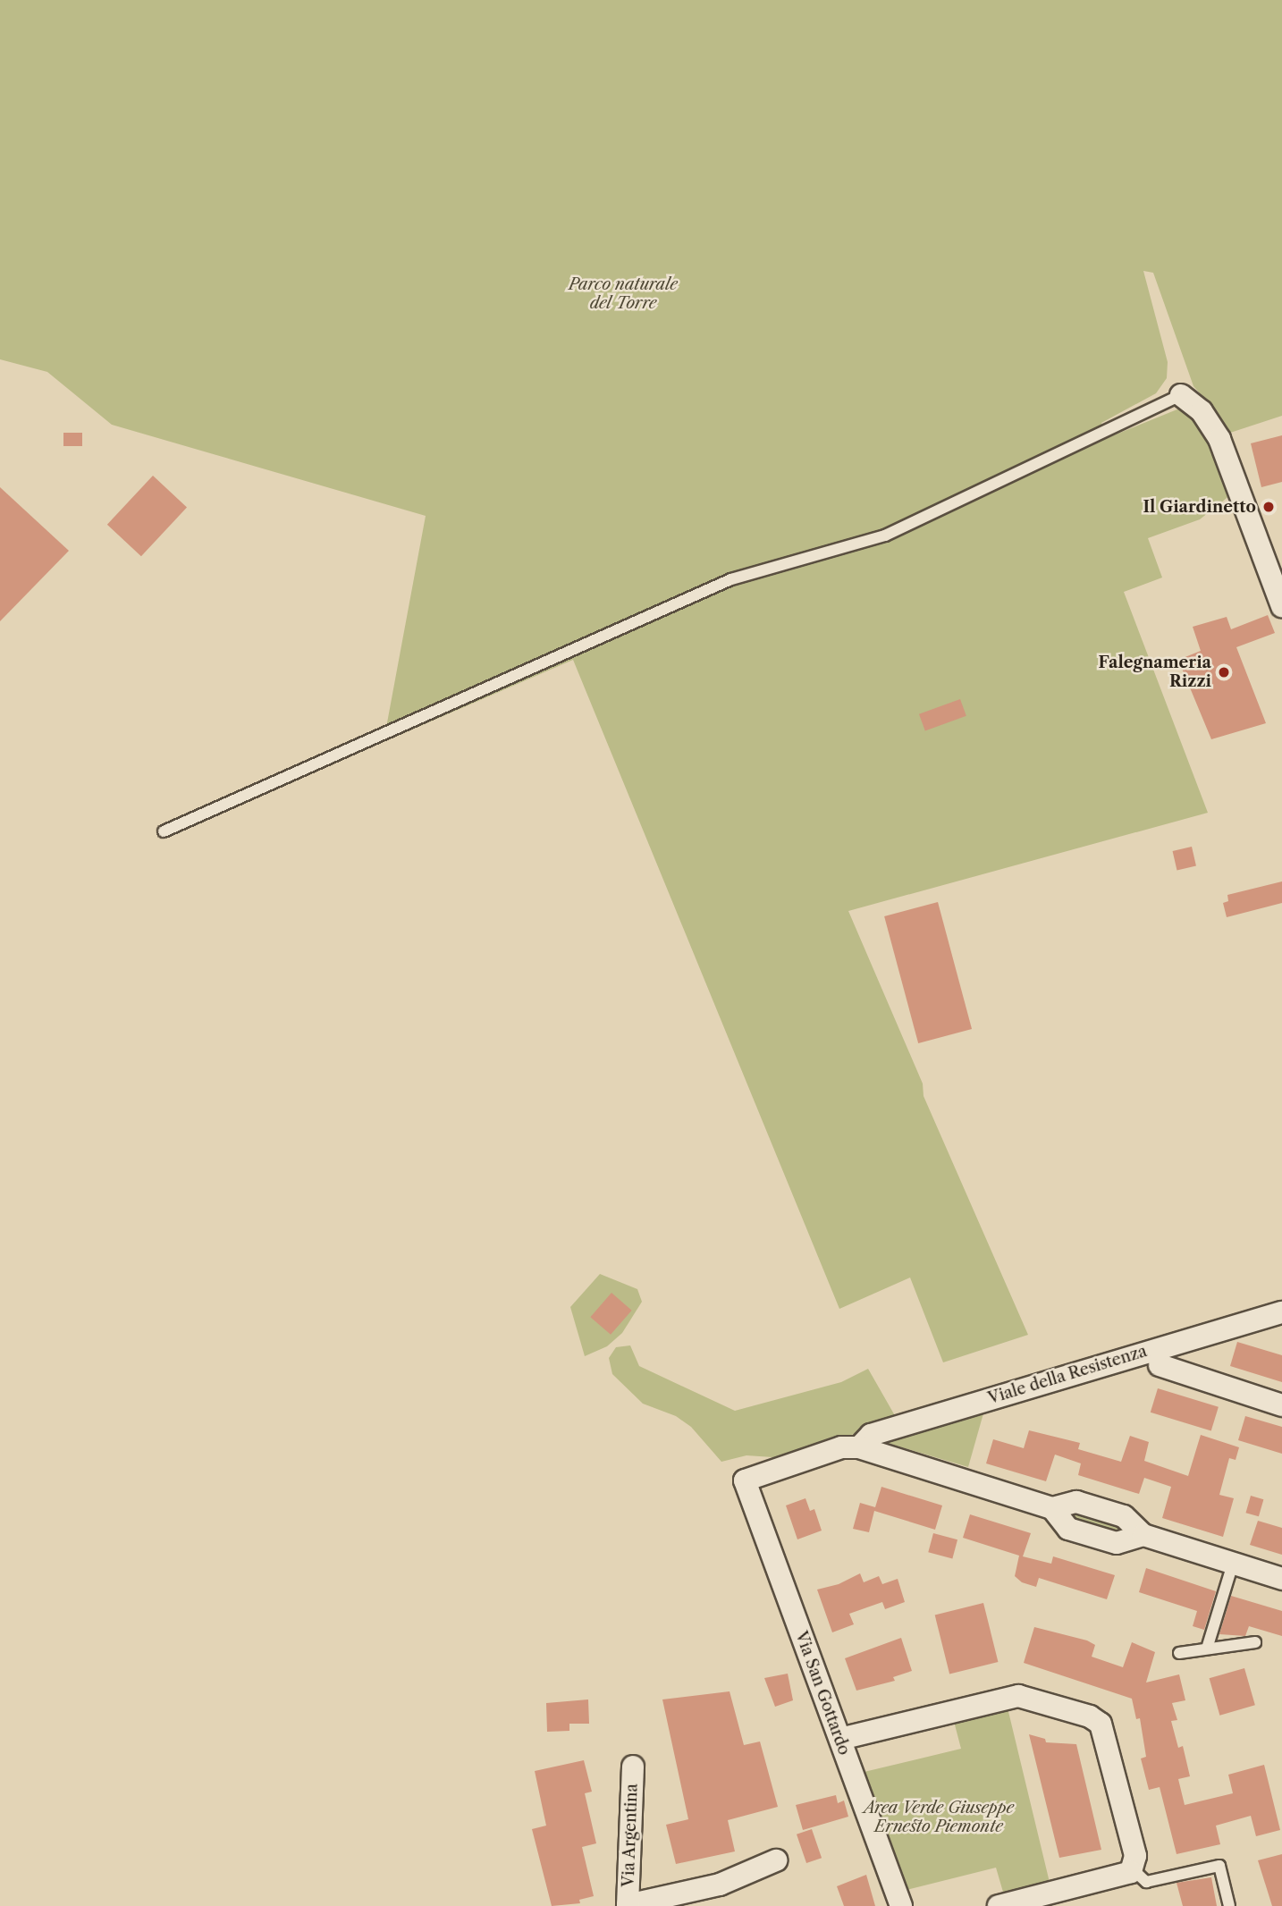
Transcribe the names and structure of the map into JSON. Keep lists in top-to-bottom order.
{
  "streets": {
    "street": ["Viale della Resistenza", "Via San Gottardo", "Via Argentina"]
  },
  "crossings": [
    ["Viale della Resistenza", "Via San Gottardo"]
  ],
  "parks": ["Parco naturale del Torre", "Area Verde Giuseppe Ernesto Piemonte"],
  "places": ["Il Giardinetto", "Falegnameria Rizzi"]
}
